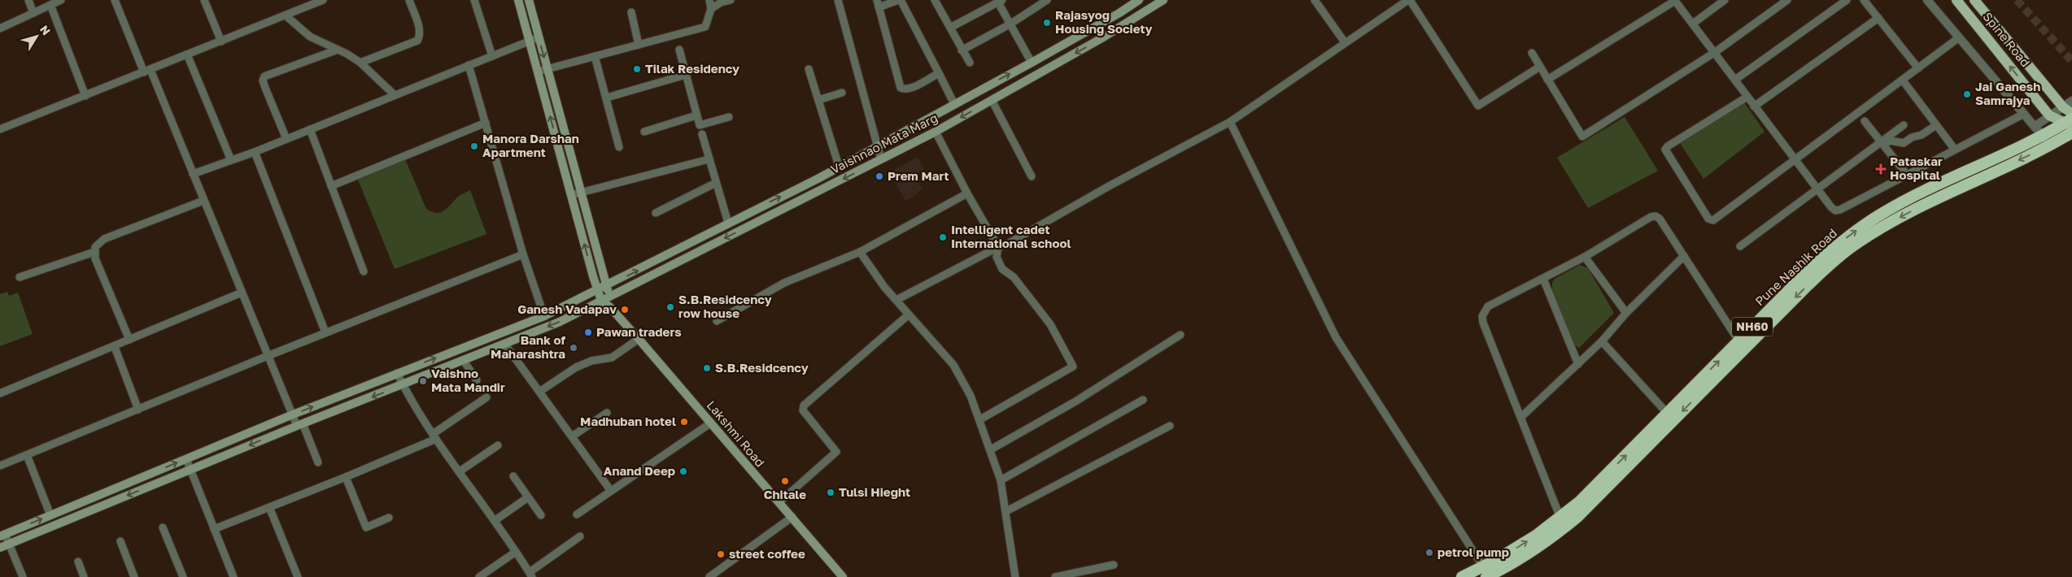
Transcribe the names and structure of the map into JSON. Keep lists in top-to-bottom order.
{
  "streets": {
    "highway": ["Pune Nashik Road", "NH60"],
    "main road": ["Spine Road", "Vaishnao Mata Marg", "Lakshmi Road"]
  },
  "crossings": [
    ["Spine Road", "Pune Nashik Road"],
    ["Vaishnao Mata Marg", "Lakshmi Road"]
  ],
  "places": {
    "other": [
      "Rajasyog Housing Society",
      "Tilak Residency",
      "Jai Ganesh Samrajya",
      "Manora Darshan Apartment",
      "Prem Mart",
      "Intelligent cadet International school",
      "S.B.Residcency row house",
      "Ganesh Vadapav",
      "Pawan traders",
      "Bank of Maharashtra",
      "S.B.Residcency",
      "Vaishno Mata Mandir",
      "Madhuban hotel",
      "Anand Deep",
      "Chitale",
      "Tulsi Hieght",
      "petrol pump",
      "street coffee"
    ],
    "health": ["Pataskar Hospital"]
  },
  "north": "top right"
}
